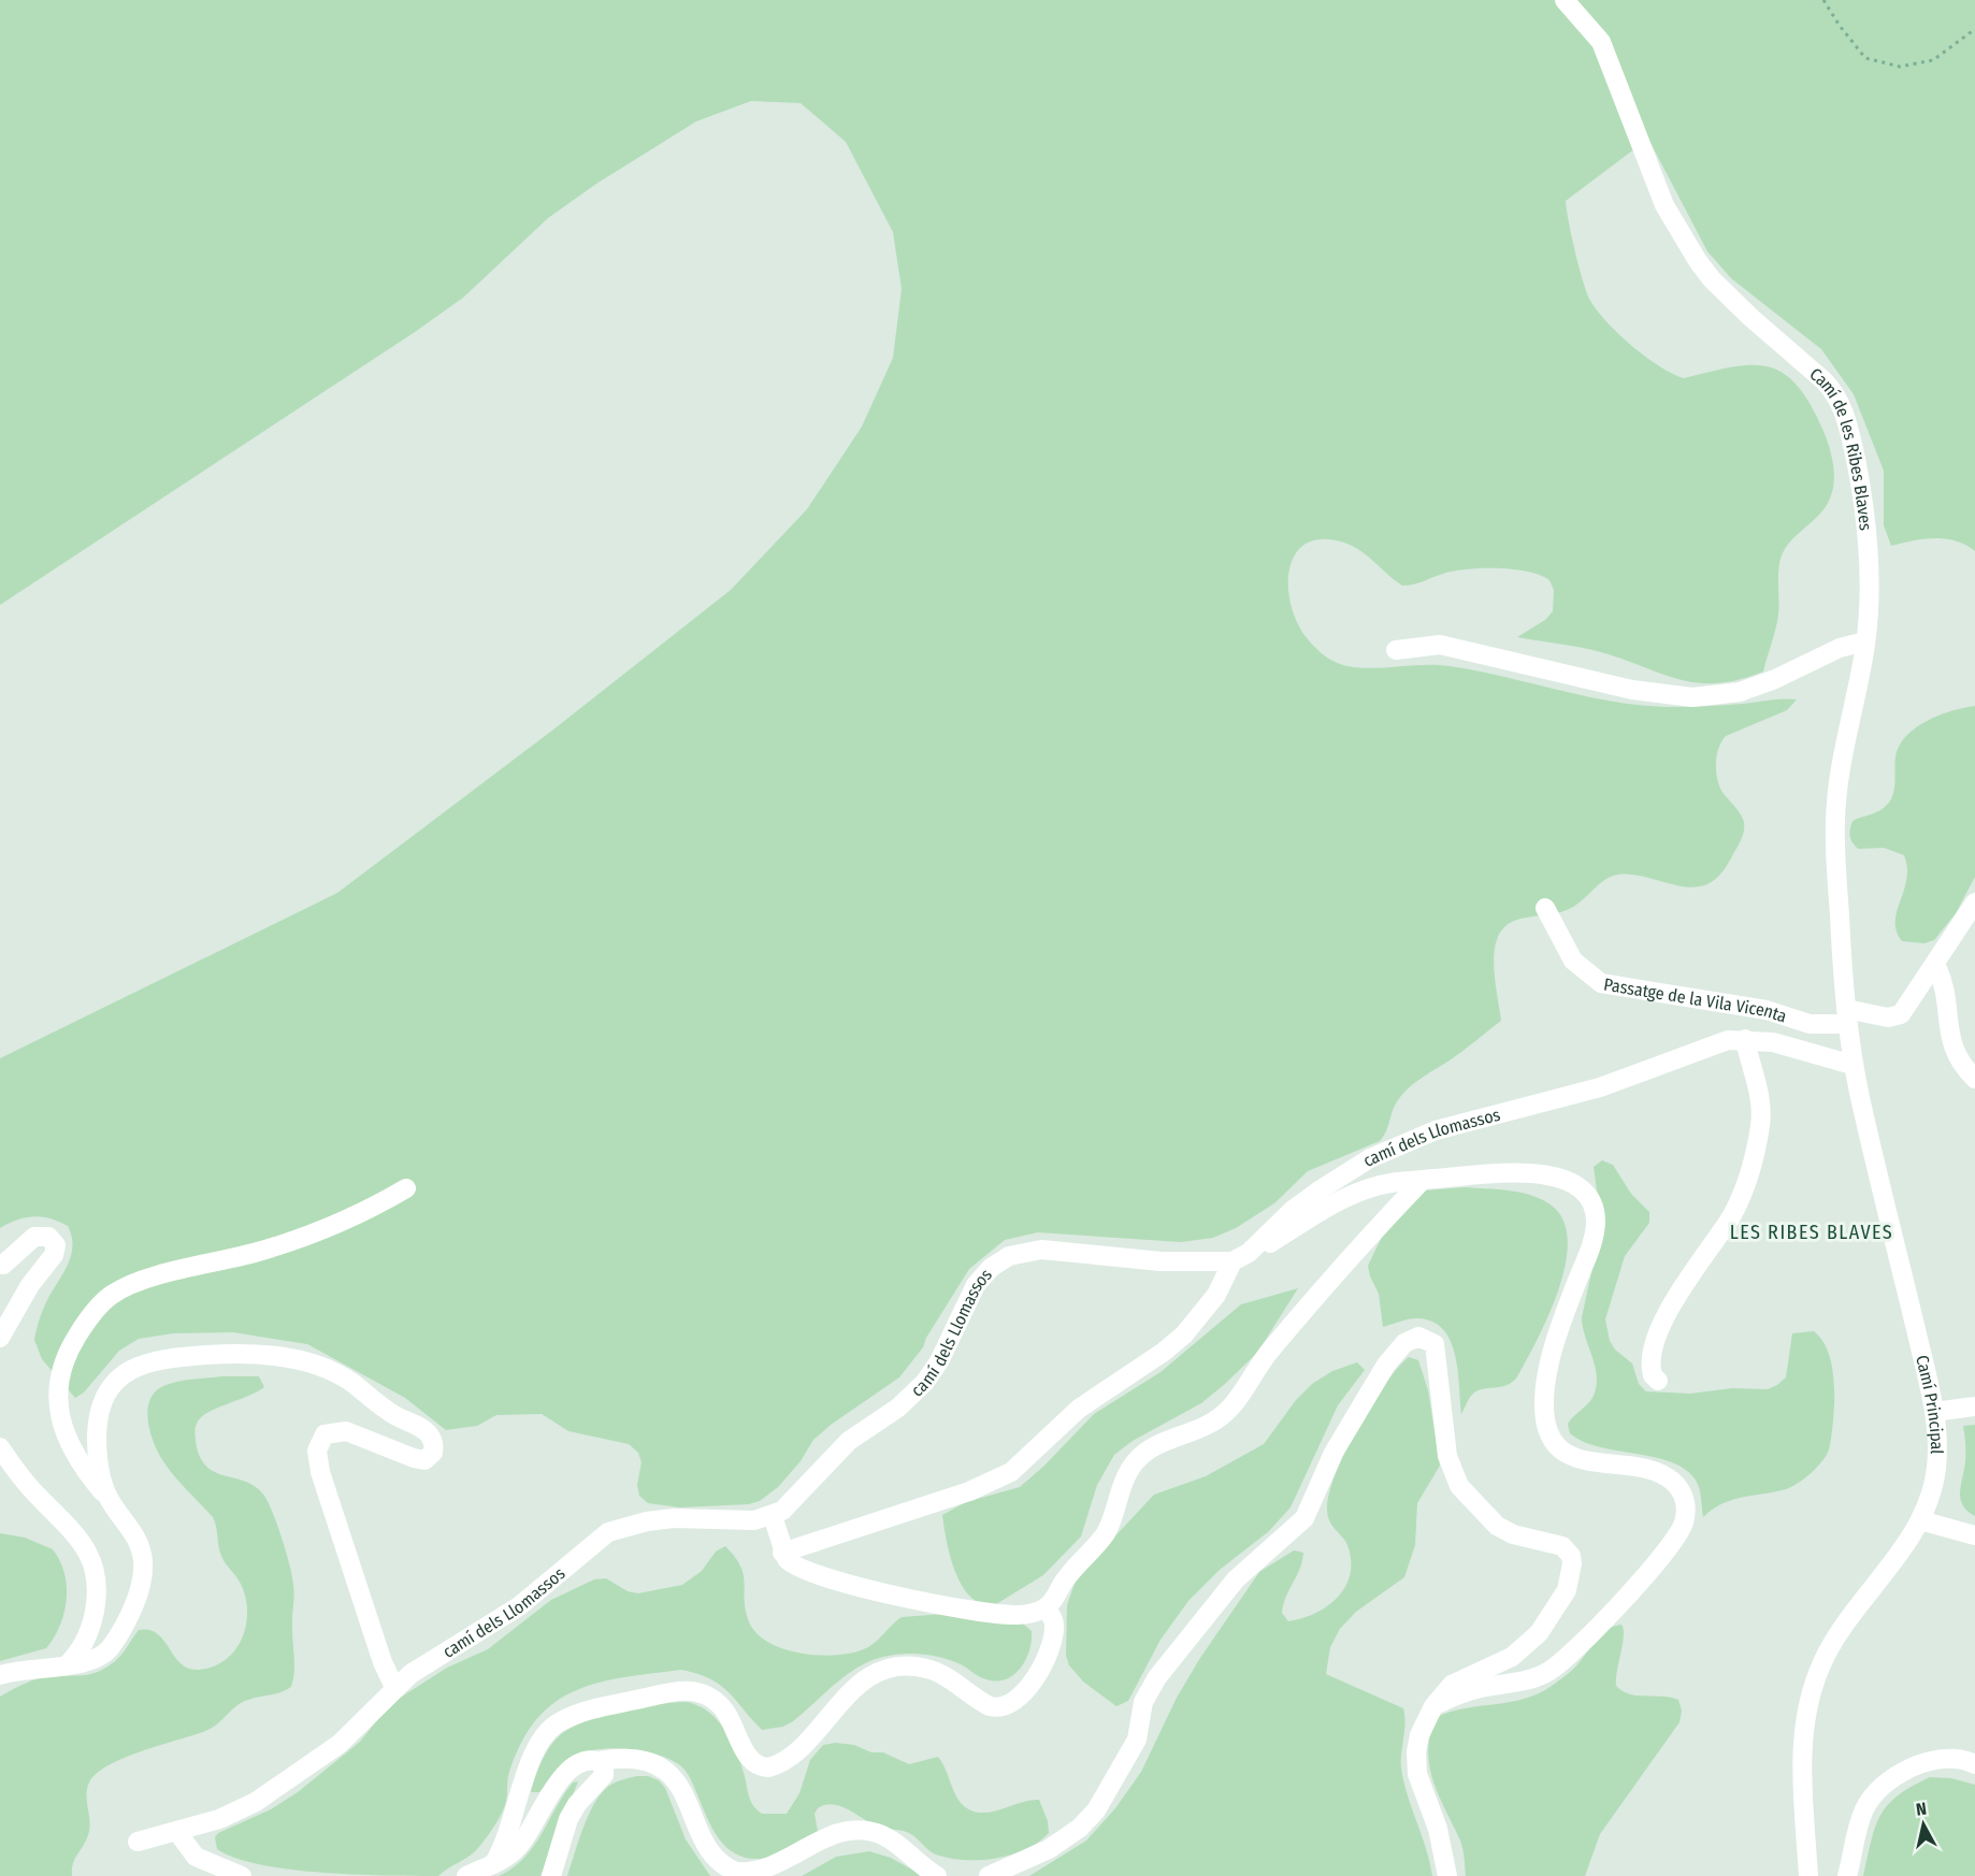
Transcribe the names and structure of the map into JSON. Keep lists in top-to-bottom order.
{
  "streets": {
    "street": [
      "Camí de les Ribes Blaves",
      "Passatge de la Vila Vicenta",
      "camí dels Llomassos",
      "Camí Principal"
    ]
  },
  "crossings": [
    ["Camí de les Ribes Blaves", "Camí Principal"],
    ["Passatge de la Vila Vicenta", "Camí Principal"],
    ["camí dels Llomassos", "Camí Principal"]
  ],
  "districts": ["LES RIBES BLAVES"],
  "north": "top"
}
